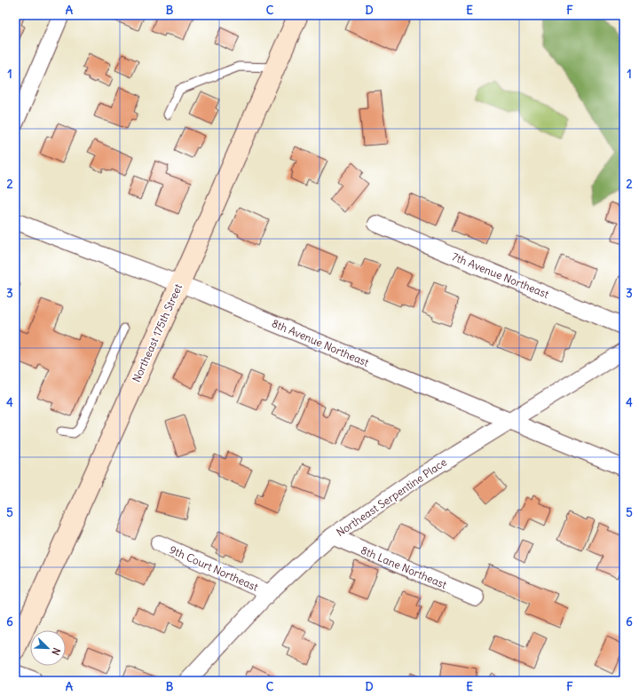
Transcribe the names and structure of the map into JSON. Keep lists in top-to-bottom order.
{
  "streets": {
    "main road": ["Northeast 175th Street"],
    "street": [
      "7th Avenue Northeast",
      "8th Avenue Northeast",
      "Northeast Serpentine Place",
      "8th Lane Northeast",
      "9th Court Northeast"
    ]
  },
  "crossings": [
    ["Northeast 175th Street", "8th Avenue Northeast"],
    ["8th Avenue Northeast", "Northeast Serpentine Place"],
    ["Northeast Serpentine Place", "8th Lane Northeast"],
    ["Northeast Serpentine Place", "9th Court Northeast"]
  ],
  "north": "bottom right",
  "grid": {
    "columns": [
      "A",
      "B",
      "C",
      "D",
      "E",
      "F"
    ],
    "rows": [
      "1",
      "2",
      "3",
      "4",
      "5",
      "6"
    ]
  }
}
